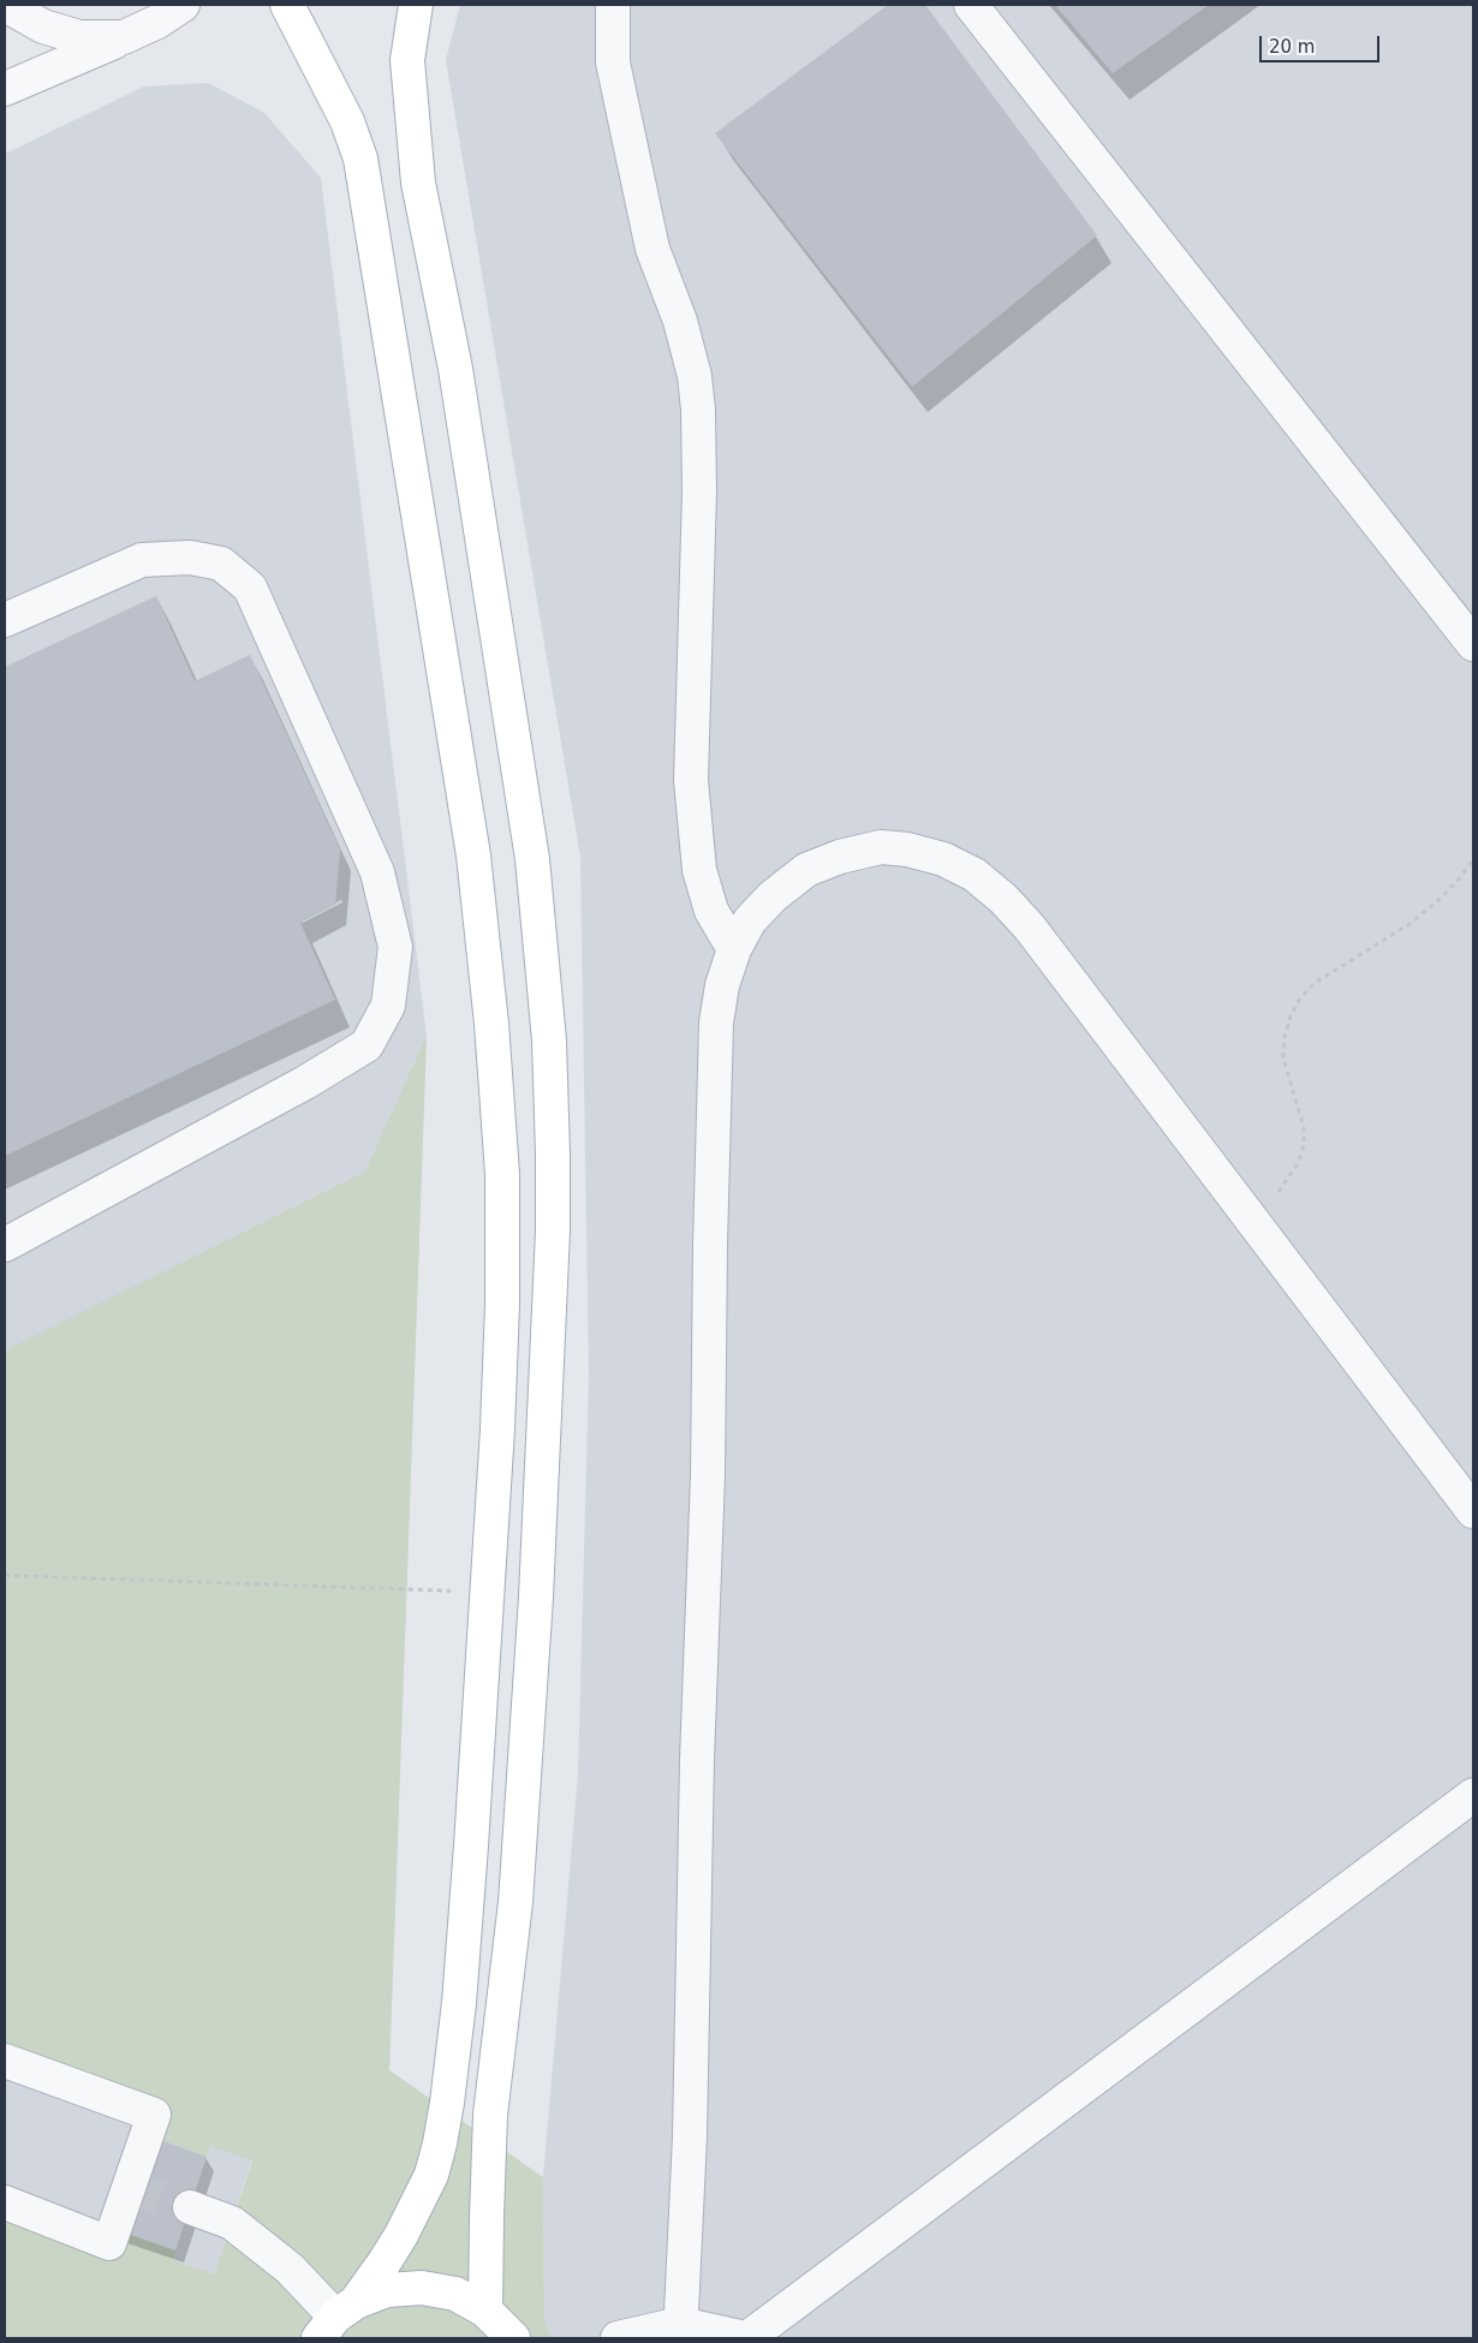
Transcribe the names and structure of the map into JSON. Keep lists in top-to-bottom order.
{
  "scale_bar": "20 m"
}
